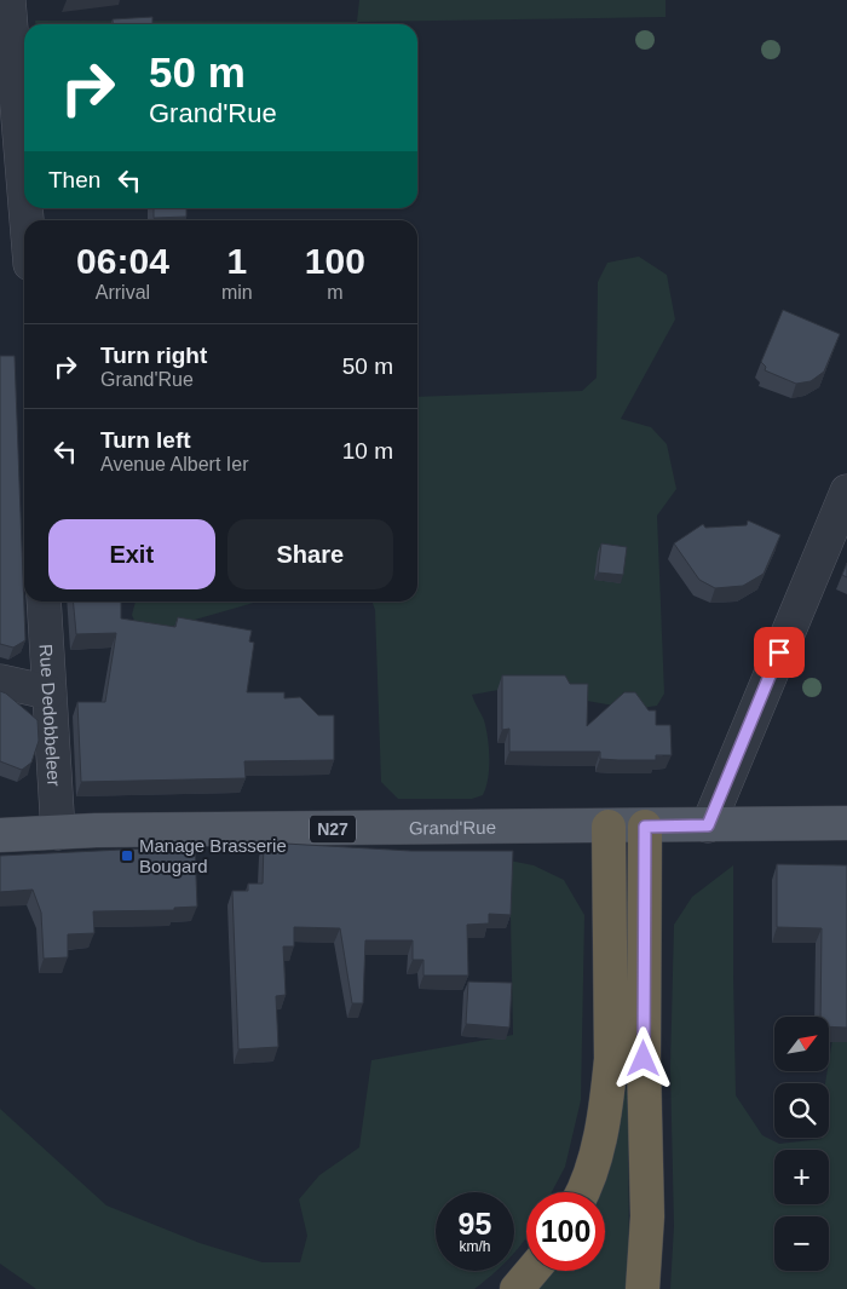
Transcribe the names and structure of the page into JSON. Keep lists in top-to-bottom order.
{
  "streets": {
    "main road": ["Grand'Rue", "N27"],
    "street": ["Rue Dedobbeleer"]
  },
  "crossings": [
    ["Rue Dedobbeleer", "Grand'Rue"],
    ["Rue Dedobbeleer", "N27"],
    ["Grand'Rue", "N27"]
  ],
  "places": {
    "transit": ["Manage Brasserie Bougard"]
  },
  "north": "top right",
  "page": {
    "turn": ["50 m", "Grand'Rue"],
    "then": "Then",
    "eta": [
      "06:04",
      "Arrival",
      "1",
      "min",
      "100",
      "m"
    ],
    "list": [
      {
        "name": "Turn right",
        "note": "Grand'Rue",
        "value": "50 m"
      },
      {
        "name": "Turn left",
        "note": "Avenue Albert Ier",
        "value": "10 m"
      }
    ],
    "buttons": ["Exit", "Share"],
    "map_buttons": ["+", "−"],
    "speed": "95 km/h",
    "limit": "100"
  }
}
